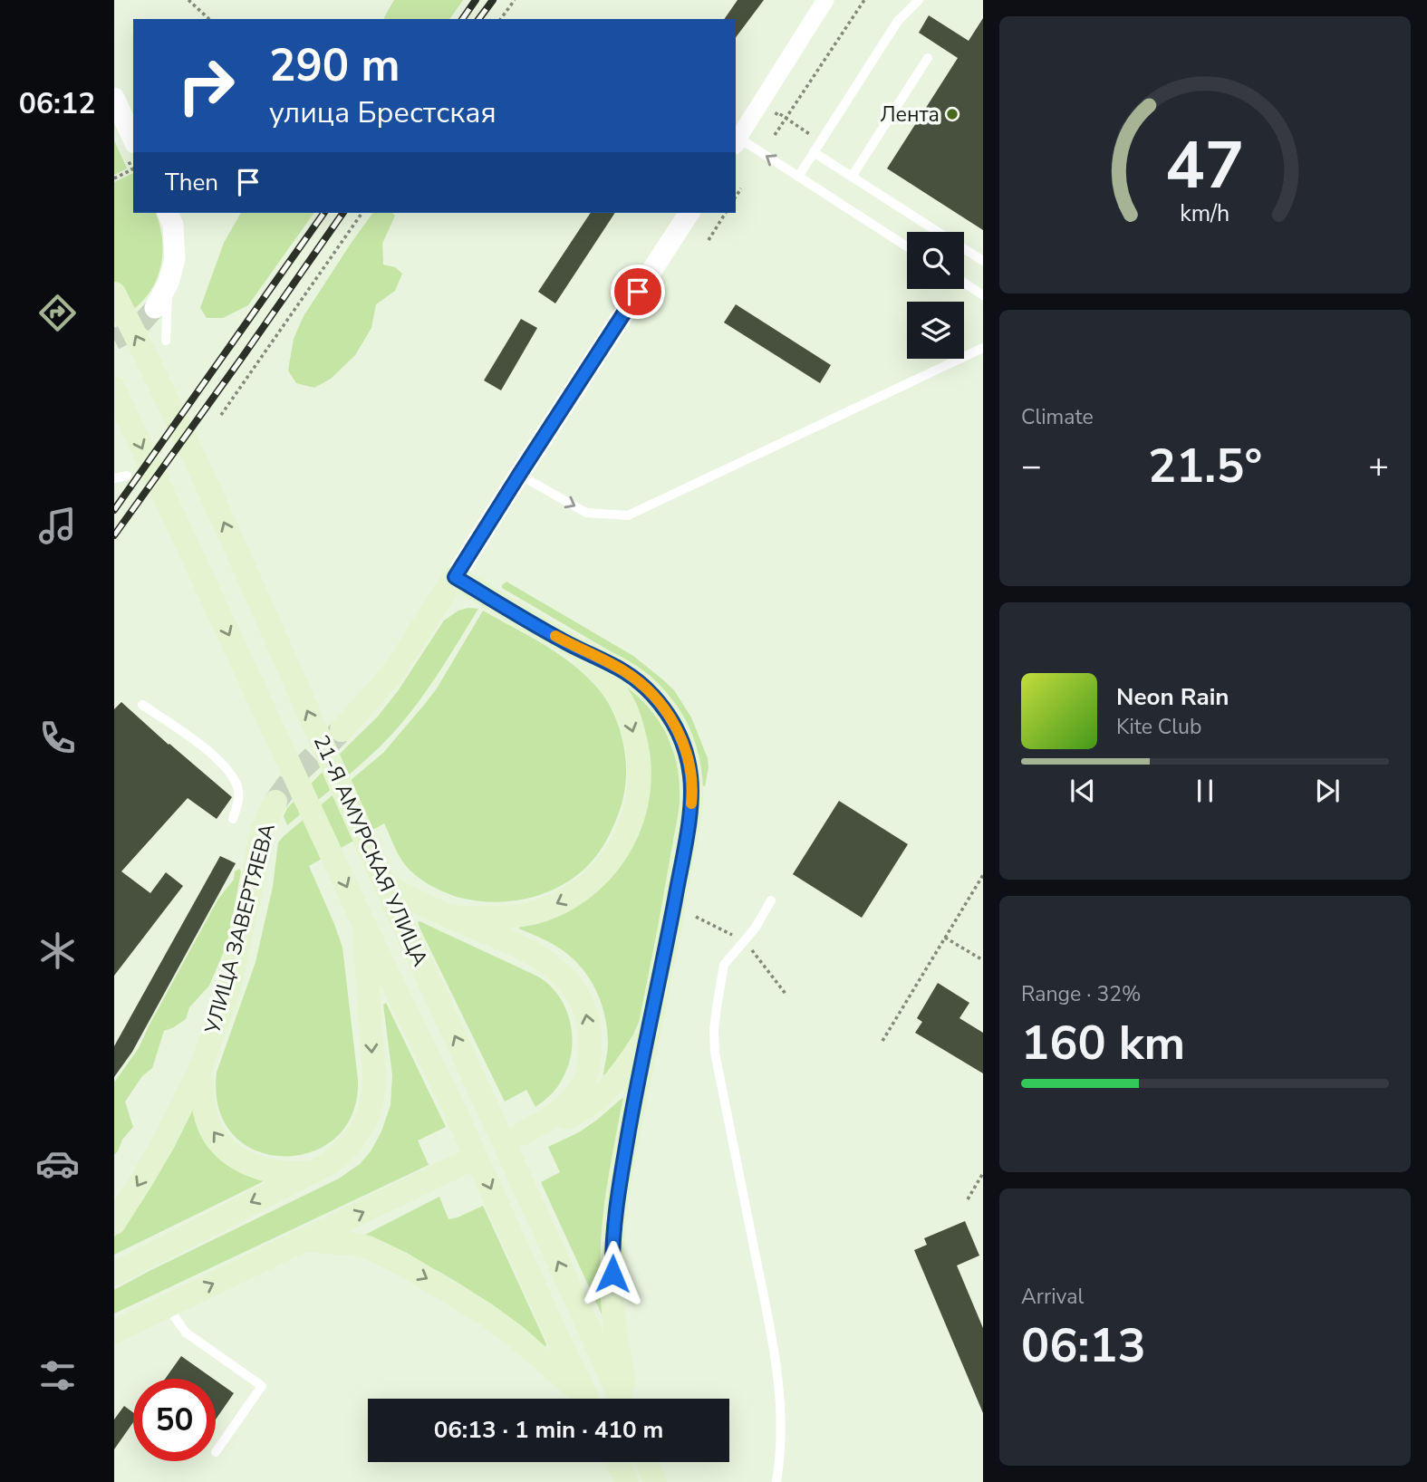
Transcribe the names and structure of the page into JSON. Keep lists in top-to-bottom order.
{
  "streets": {
    "main road": ["21-Я АМУРСКАЯ УЛИЦА", "УЛИЦА ЗАВЕРТЯЕВА"]
  },
  "one_way": ["УЛИЦА ЗАВЕРТЯЕВА"],
  "places": ["Лента"],
  "page": {
    "tabs": "06:12",
    "turn": ["290 m", "улица Брестская"],
    "then": "Then",
    "tile": [
      "Climate",
      ["Range · 32%", "160 km"],
      ["Arrival", "06:13"]
    ],
    "heat": ["−", "21.5°", "+"],
    "song": ["Neon Rain", "Kite Club"],
    "limit": "50",
    "trip": "06:13 · 1 min · 410 m",
    "gauge": ["47", "km/h"]
  }
}
